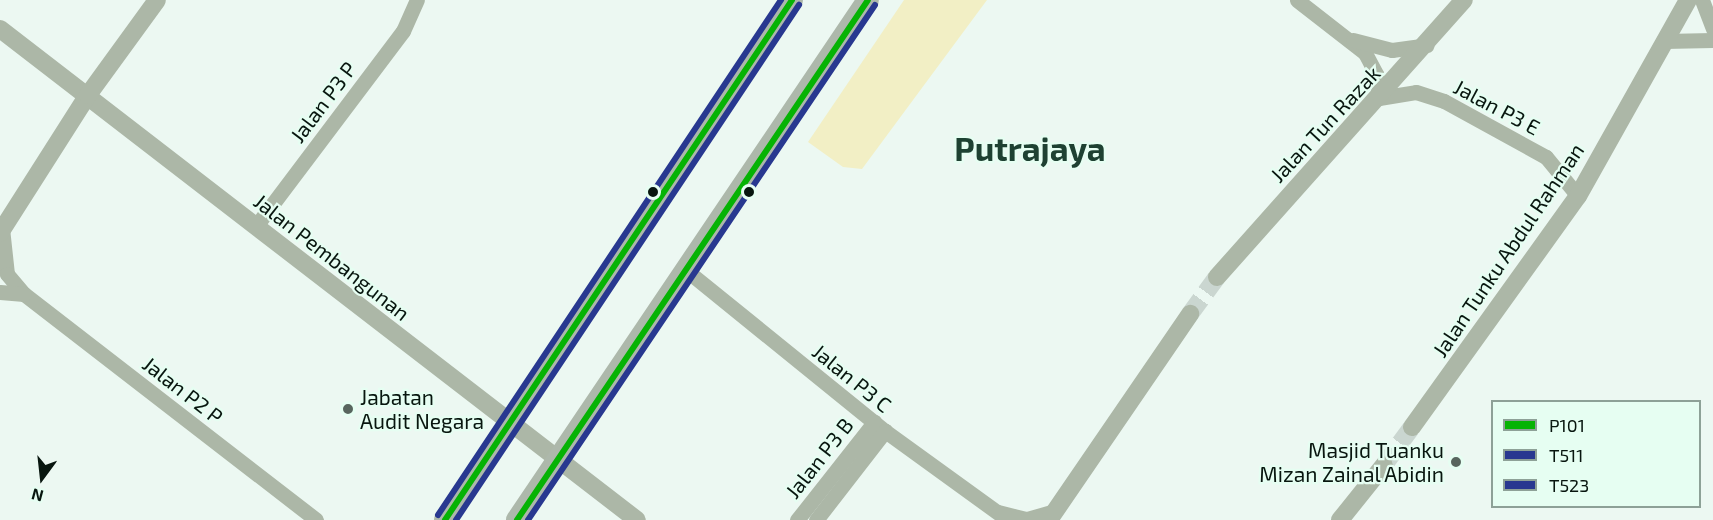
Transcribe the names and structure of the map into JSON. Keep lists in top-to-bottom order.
{
  "streets": {
    "street": [
      "Jalan P3 P",
      "Jalan P3 E",
      "Jalan Tun Razak",
      "Jalan Tunku Abdul Rahman",
      "Jalan Pembangunan",
      "Jalan P3 C",
      "Jalan P2 P",
      "Jalan P3 B"
    ]
  },
  "crossings": [
    ["Jalan P3 P", "Jalan Pembangunan"],
    ["Jalan P3 E", "Jalan Tun Razak"],
    ["Jalan P3 E", "Jalan Tunku Abdul Rahman"],
    ["Jalan P3 C", "Jalan P3 B"]
  ],
  "districts": ["Putrajaya"],
  "places": ["Jabatan Audit Negara", "Masjid Tuanku Mizan Zainal Abidin"],
  "lines": ["transit line P101", "transit line T523", "transit line T511"],
  "legend": ["P101", "T511", "T523"],
  "north": "bottom"
}
